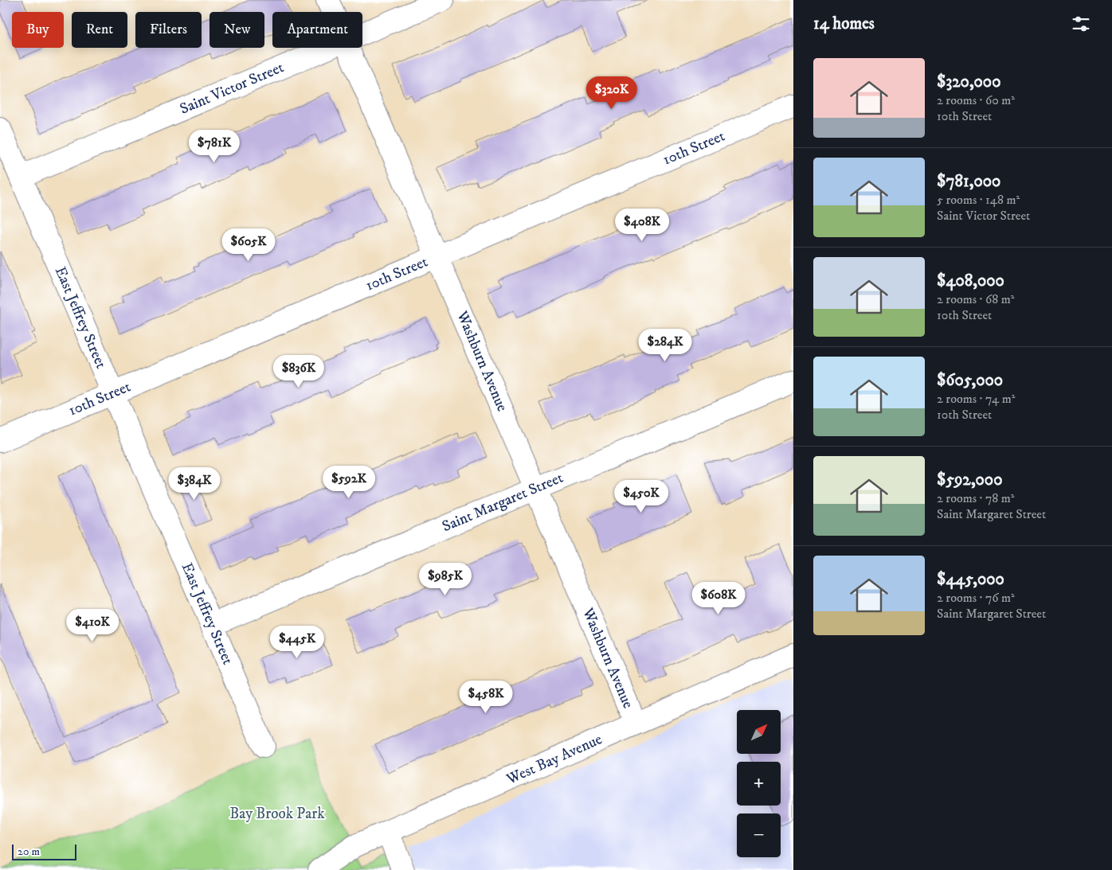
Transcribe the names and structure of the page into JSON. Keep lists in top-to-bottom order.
{
  "streets": {
    "street": [
      "Saint Victor Street",
      "10th Street",
      "East Jeffrey Street",
      "Washburn Avenue",
      "Saint Margaret Street",
      "West Bay Avenue"
    ]
  },
  "crossings": [
    ["Saint Victor Street", "East Jeffrey Street"],
    ["10th Street", "East Jeffrey Street"],
    ["10th Street", "Washburn Avenue"],
    ["East Jeffrey Street", "Saint Margaret Street"],
    ["Washburn Avenue", "Saint Margaret Street"],
    ["Washburn Avenue", "West Bay Avenue"]
  ],
  "parks": ["Bay Brook Park"],
  "scale_bar": "20 m",
  "north": "top right",
  "page": {
    "heading": "14 homes",
    "chip": [
      "Buy",
      "Rent",
      "Filters",
      "New",
      "Apartment"
    ],
    "list": [
      {
        "name": "$320,000",
        "note": "2 rooms · 60 m² · 10th Street"
      },
      {
        "name": "$781,000",
        "note": "5 rooms · 148 m² · Saint Victor Street"
      },
      {
        "name": "$408,000",
        "note": "2 rooms · 68 m² · 10th Street"
      },
      {
        "name": "$605,000",
        "note": "2 rooms · 74 m² · 10th Street"
      },
      {
        "name": "$592,000",
        "note": "2 rooms · 78 m² · Saint Margaret Street"
      },
      {
        "name": "$445,000",
        "note": "2 rooms · 76 m² · Saint Margaret Street"
      }
    ],
    "price": [
      "$320K",
      "$781K",
      "$408K",
      "$605K",
      "$284K",
      "$836K",
      "$592K",
      "$384K",
      "$450K",
      "$985K",
      "$608K",
      "$410K",
      "$445K",
      "$458K"
    ],
    "map_buttons": ["+", "−"],
    "scale": "20 m"
  }
}
